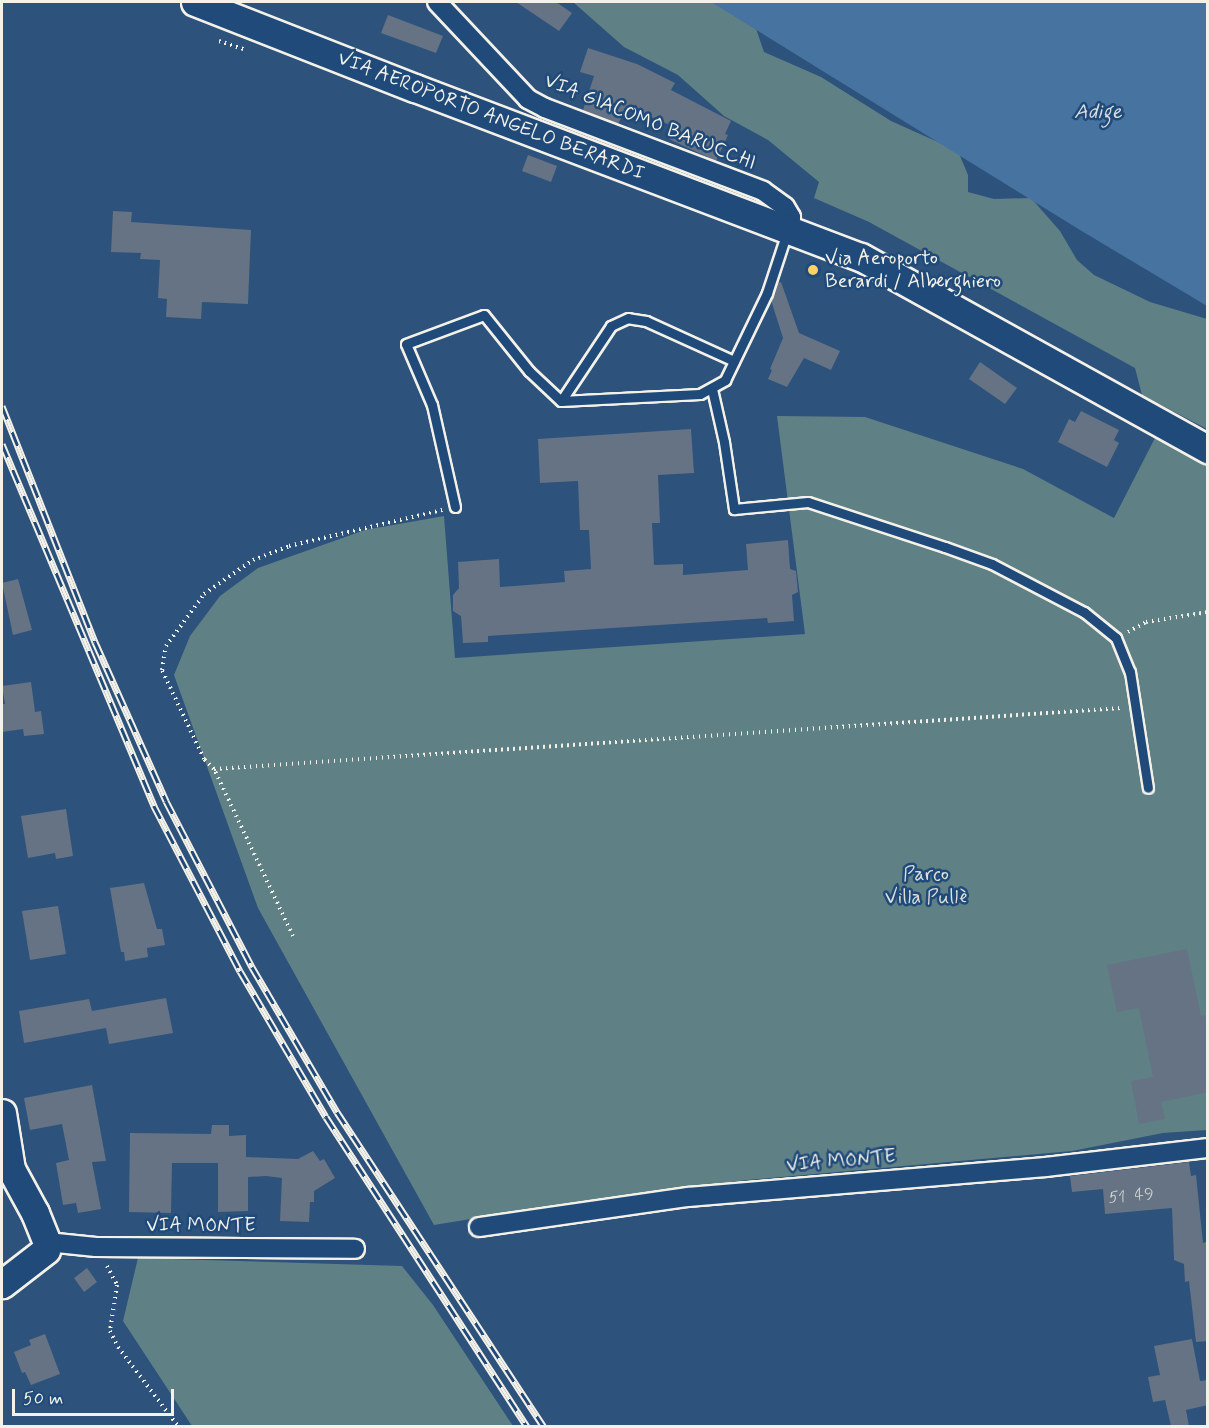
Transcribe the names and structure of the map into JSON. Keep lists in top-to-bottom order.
{
  "streets": {
    "street": ["VIA AEROPORTO ANGELO BERARDI", "VIA GIACOMO BARUCCHI", "VIA MONTE"]
  },
  "crossings": [
    ["VIA AEROPORTO ANGELO BERARDI", "VIA GIACOMO BARUCCHI"]
  ],
  "water": ["Adige"],
  "parks": ["Parco Villa Pullè"],
  "places": ["Via Aeroporto Berardi / Alberghiero"],
  "house_numbers": ["49", "51"],
  "scale_bar": "50 m"
}
